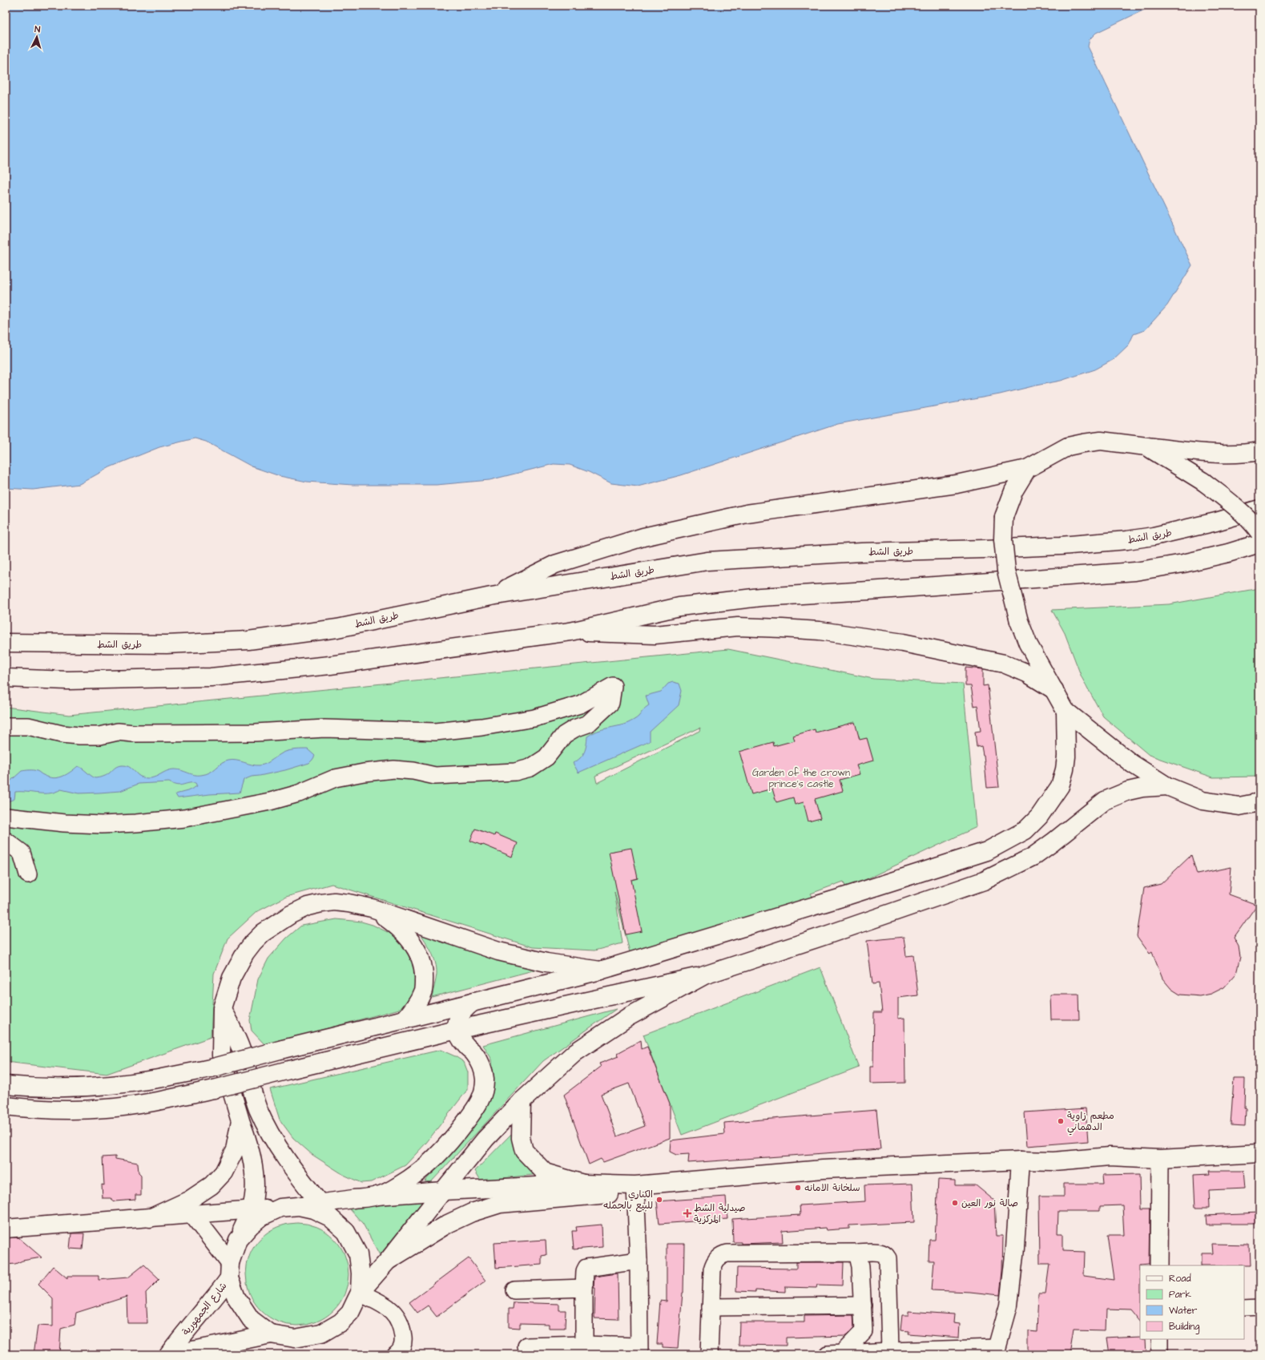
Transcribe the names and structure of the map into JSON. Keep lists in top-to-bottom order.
{
  "streets": {
    "main road": ["طريق الشط", "شارع الجمهورية"]
  },
  "parks": ["Garden of the crown prince's castle"],
  "places": {
    "other": [
      "مطعم زاوية الدهماني",
      "سلخانة الامانه",
      "الكناري للبيع بالجمله",
      "صالة نور العين"
    ],
    "health": ["صيدلية الشط المركزية"]
  },
  "legend": [
    "Road",
    "Park",
    "Water",
    "Building"
  ],
  "north": "top"
}
